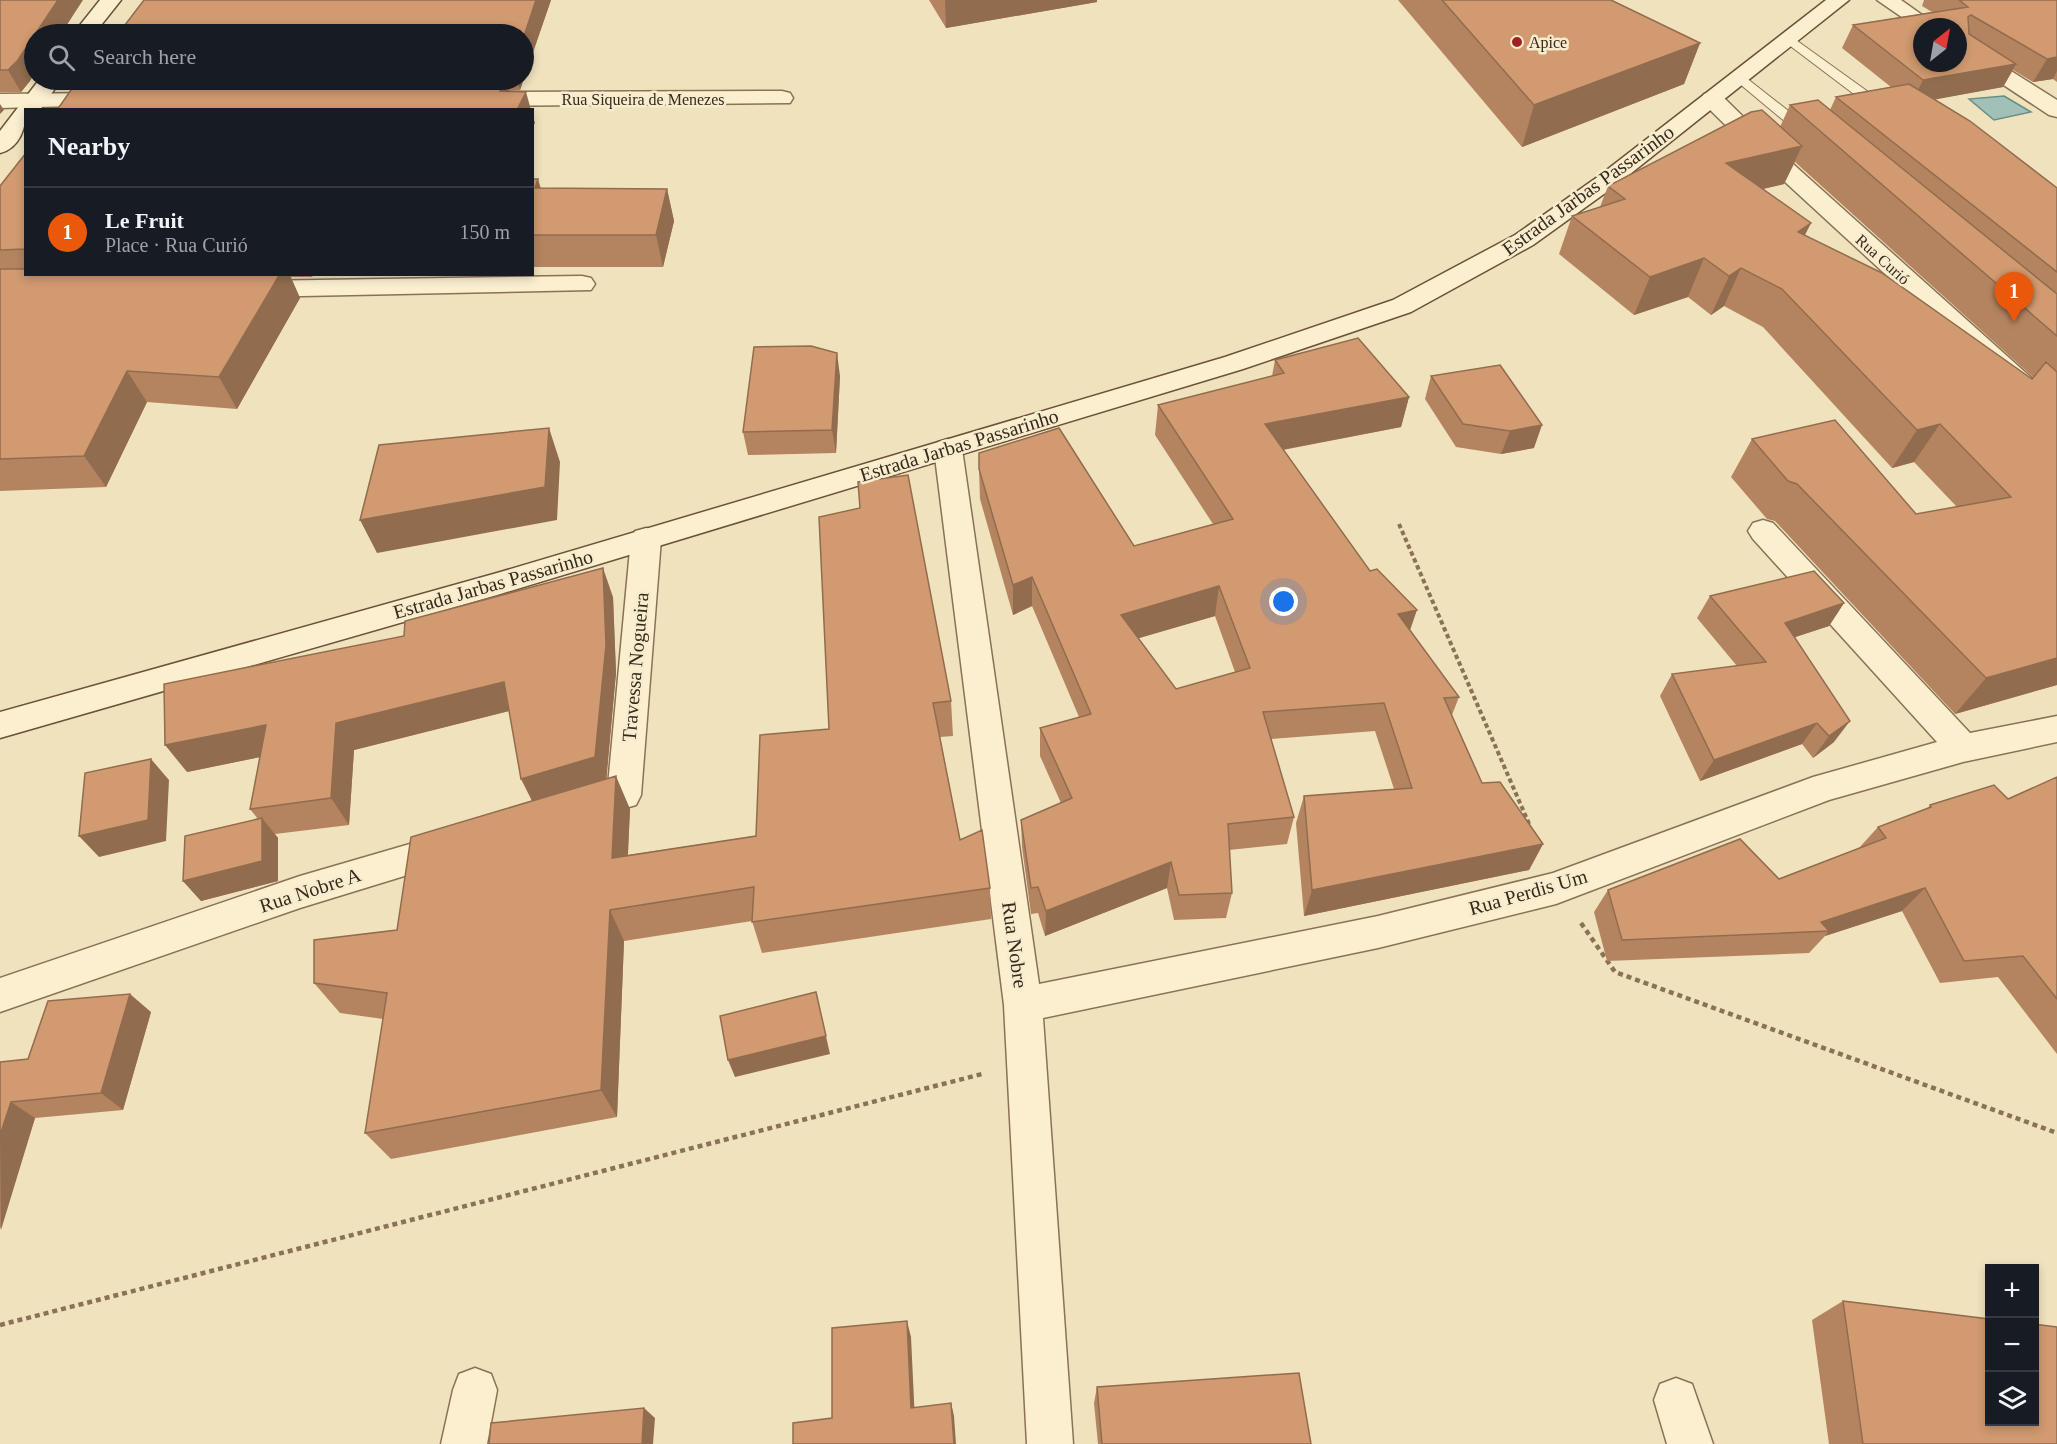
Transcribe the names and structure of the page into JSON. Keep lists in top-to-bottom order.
{
  "streets": {
    "street": [
      "Rua Siqueira de Menezes",
      "Estrada Jarbas Passarinho",
      "Rua Curió",
      "Travessa Nogueira",
      "Rua Nobre A",
      "Rua Perdis Um",
      "Rua Nobre"
    ]
  },
  "crossings": [
    ["Estrada Jarbas Passarinho", "Rua Curió"],
    ["Estrada Jarbas Passarinho", "Travessa Nogueira"],
    ["Estrada Jarbas Passarinho", "Rua Nobre"],
    ["Rua Perdis Um", "Rua Nobre"]
  ],
  "places": ["Apice"],
  "north": "top right",
  "page": {
    "search": "Search here",
    "heading": "Nearby",
    "list": [
      {
        "mark": "1",
        "name": "Le Fruit",
        "note": "Place · Rua Curió",
        "value": "150 m"
      }
    ],
    "pins": "1",
    "map_buttons": ["+", "−"]
  }
}
